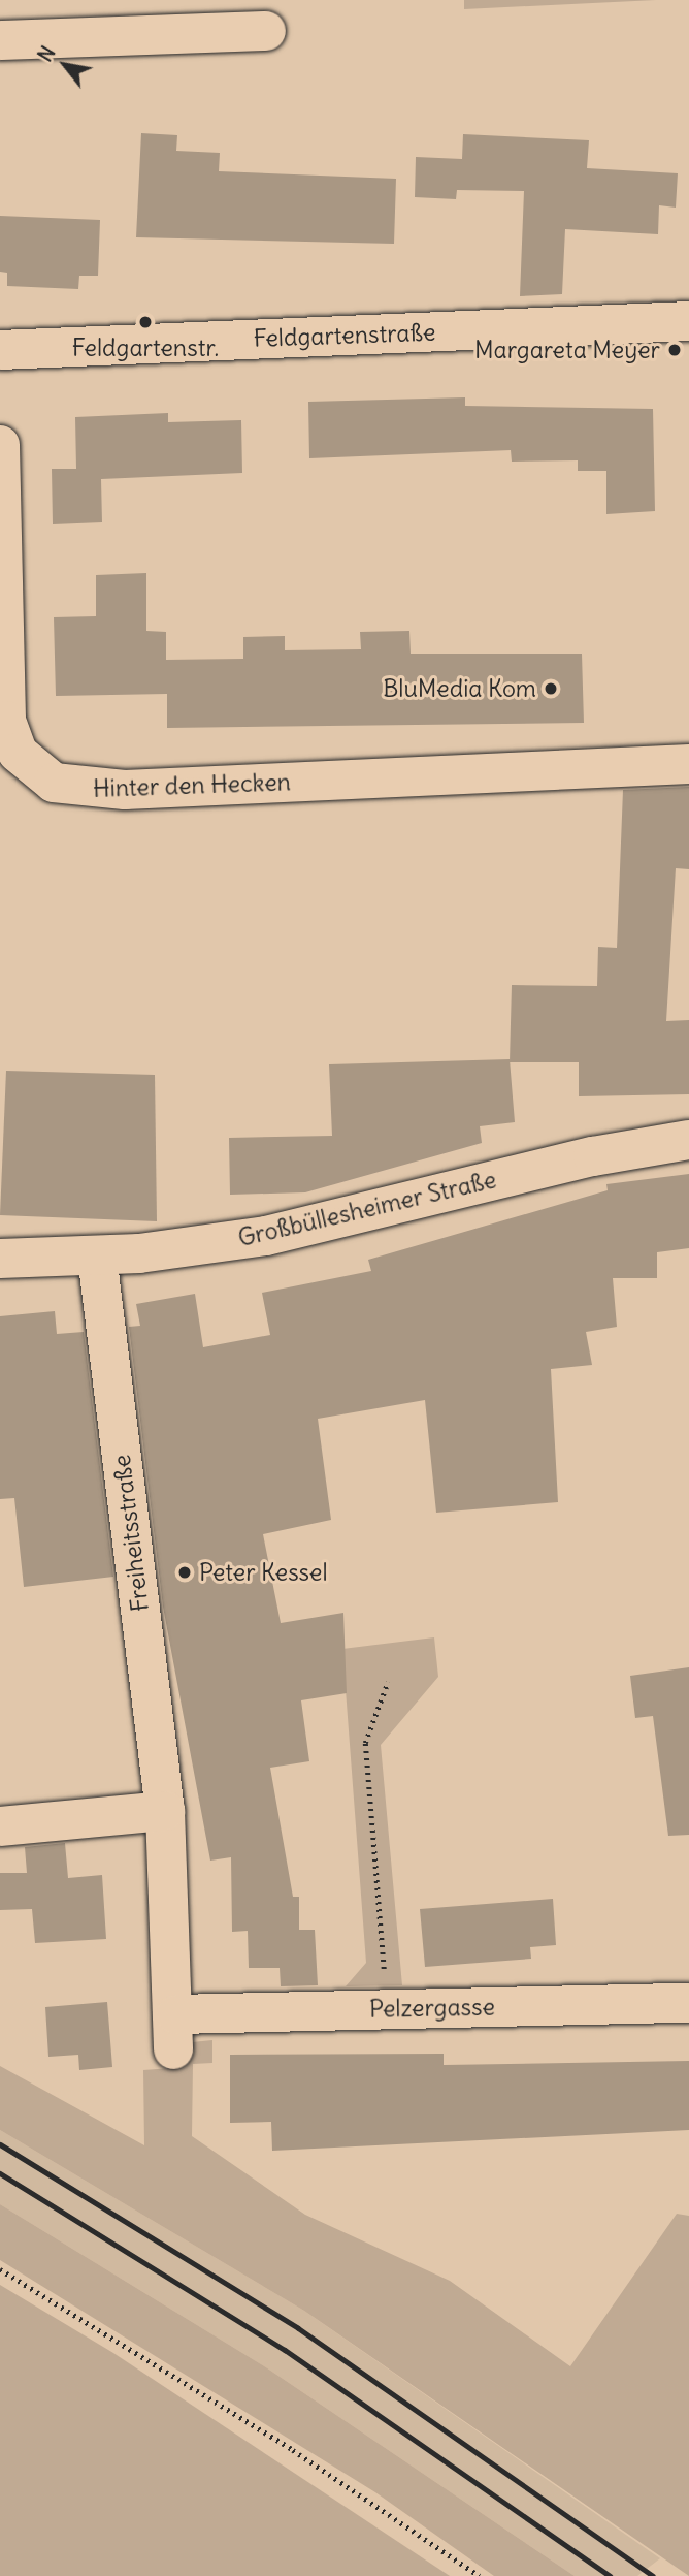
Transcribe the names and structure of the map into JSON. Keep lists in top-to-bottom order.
{
  "streets": {
    "street": [
      "Feldgartenstraße",
      "Hinter den Hecken",
      "Großbüllesheimer Straße",
      "Freiheitsstraße",
      "Pelzergasse"
    ]
  },
  "crossings": [
    ["Großbüllesheimer Straße", "Freiheitsstraße"],
    ["Freiheitsstraße", "Pelzergasse"]
  ],
  "places": [
    "Feldgartenstr.",
    "Margareta Meyer",
    "BluMedia Kom",
    "Peter Kessel"
  ],
  "north": "top left"
}
